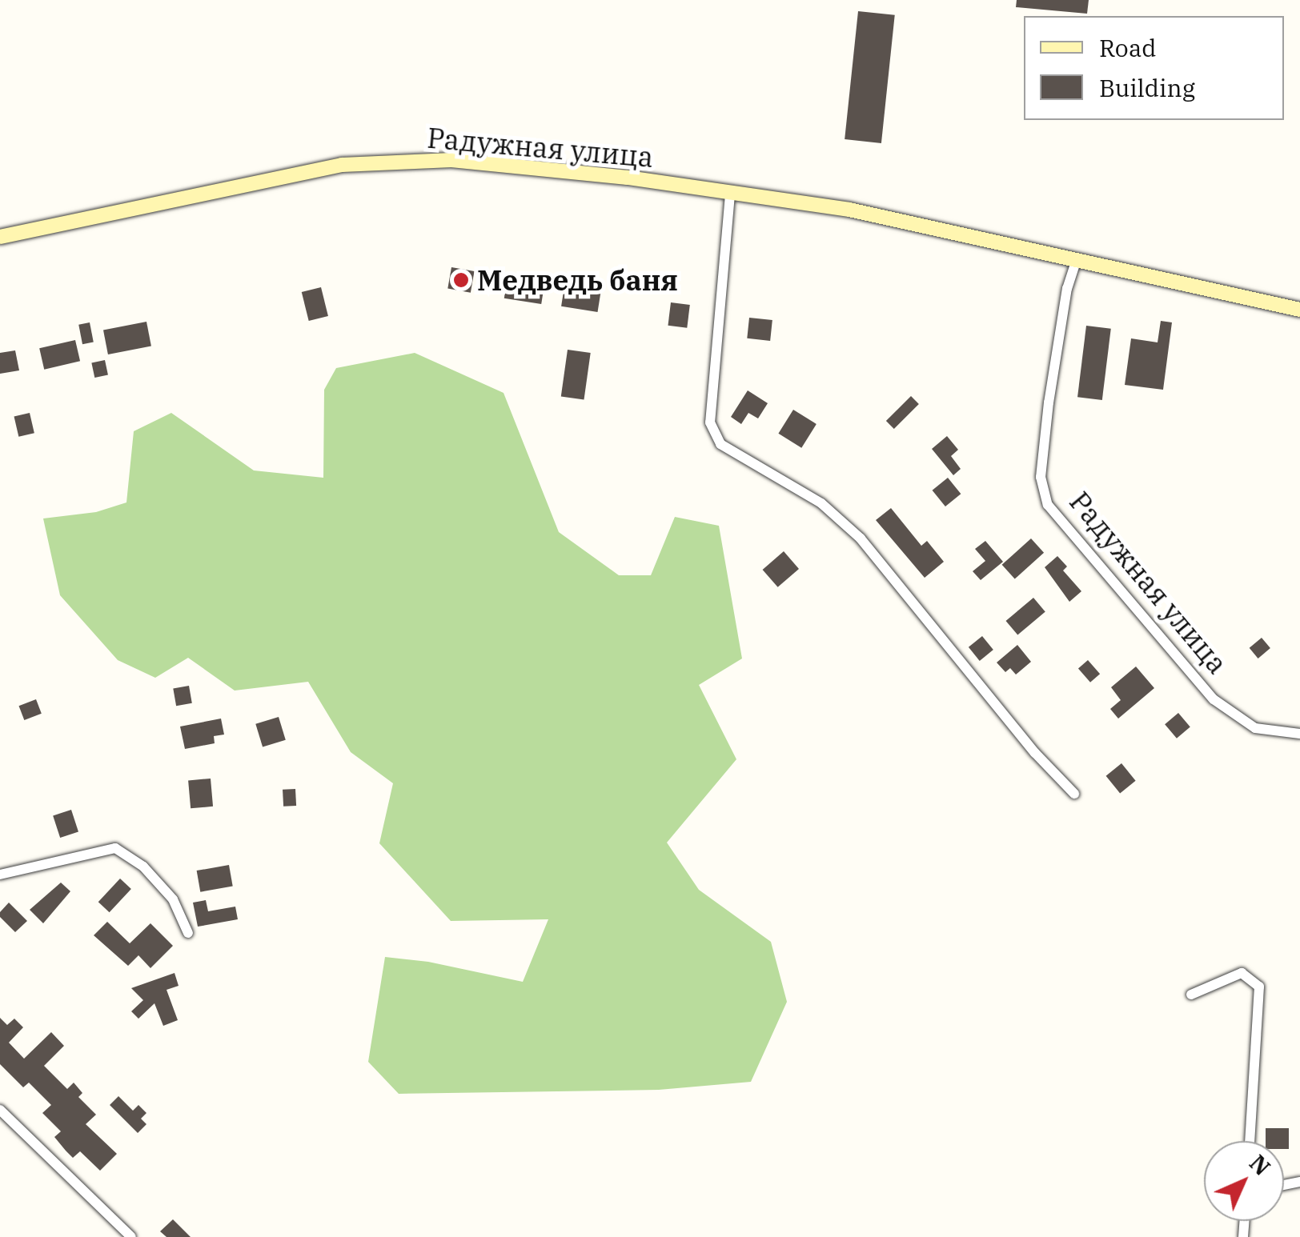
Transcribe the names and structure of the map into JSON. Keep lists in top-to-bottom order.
{
  "streets": {
    "street": ["Радужная улица"]
  },
  "places": ["Медведь баня"],
  "legend": ["Road", "Building"],
  "north": "top right"
}
